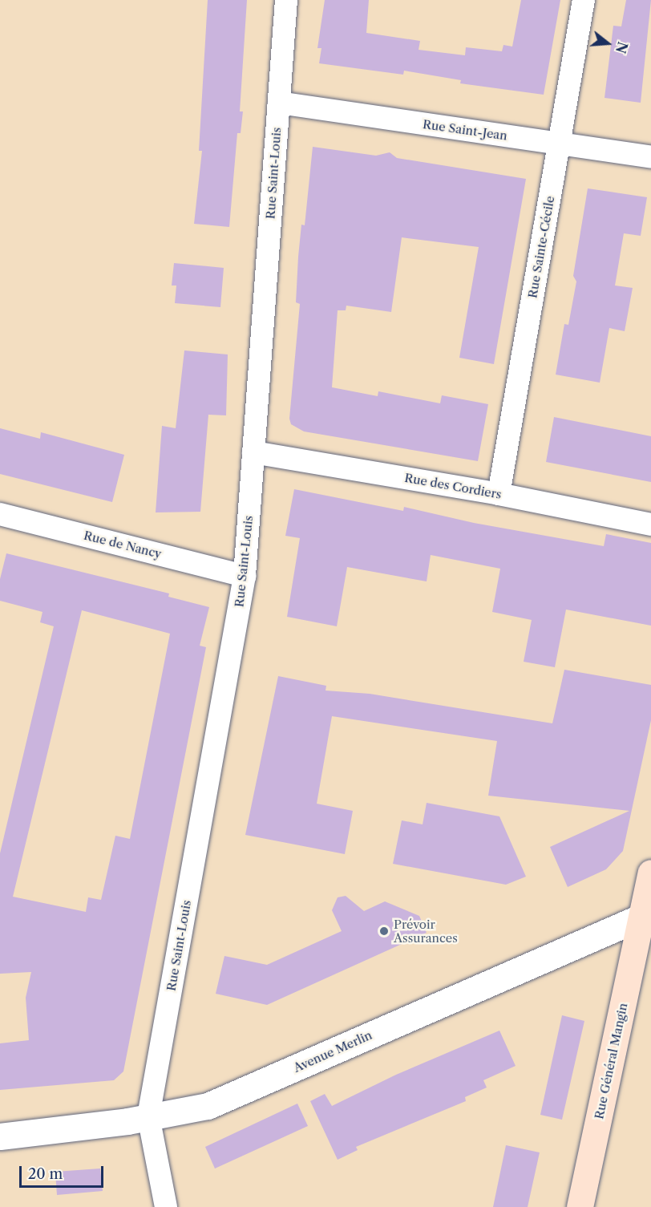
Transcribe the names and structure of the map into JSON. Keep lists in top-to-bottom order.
{
  "streets": {
    "main road": ["Rue Général Mangin"],
    "street": [
      "Rue Saint-Jean",
      "Rue Saint-Louis",
      "Rue Sainte-Cécile",
      "Rue des Cordiers",
      "Rue de Nancy",
      "Avenue Merlin"
    ]
  },
  "crossings": [
    ["Rue Saint-Jean", "Rue Saint-Louis"],
    ["Rue Saint-Jean", "Rue Sainte-Cécile"],
    ["Rue Saint-Louis", "Rue des Cordiers"],
    ["Rue Saint-Louis", "Rue de Nancy"],
    ["Rue Saint-Louis", "Avenue Merlin"],
    ["Rue Sainte-Cécile", "Rue des Cordiers"],
    ["Avenue Merlin", "Rue Général Mangin"]
  ],
  "places": ["Prévoir Assurances"],
  "scale_bar": "20 m",
  "north": "right"
}
